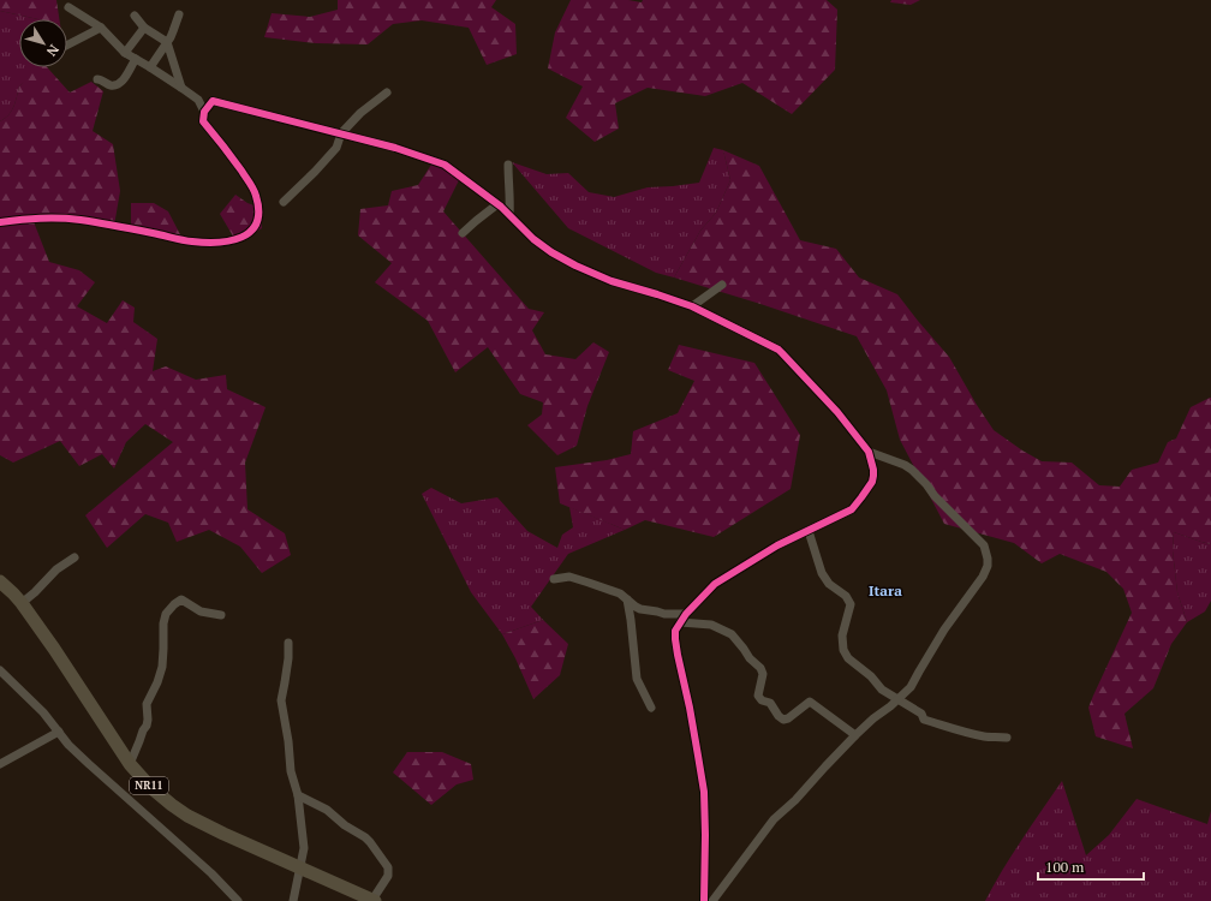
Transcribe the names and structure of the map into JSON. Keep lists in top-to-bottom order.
{
  "streets": {
    "highway": ["NR11"]
  },
  "districts": ["Itara"],
  "scale_bar": "100 m",
  "north": "bottom right"
}
